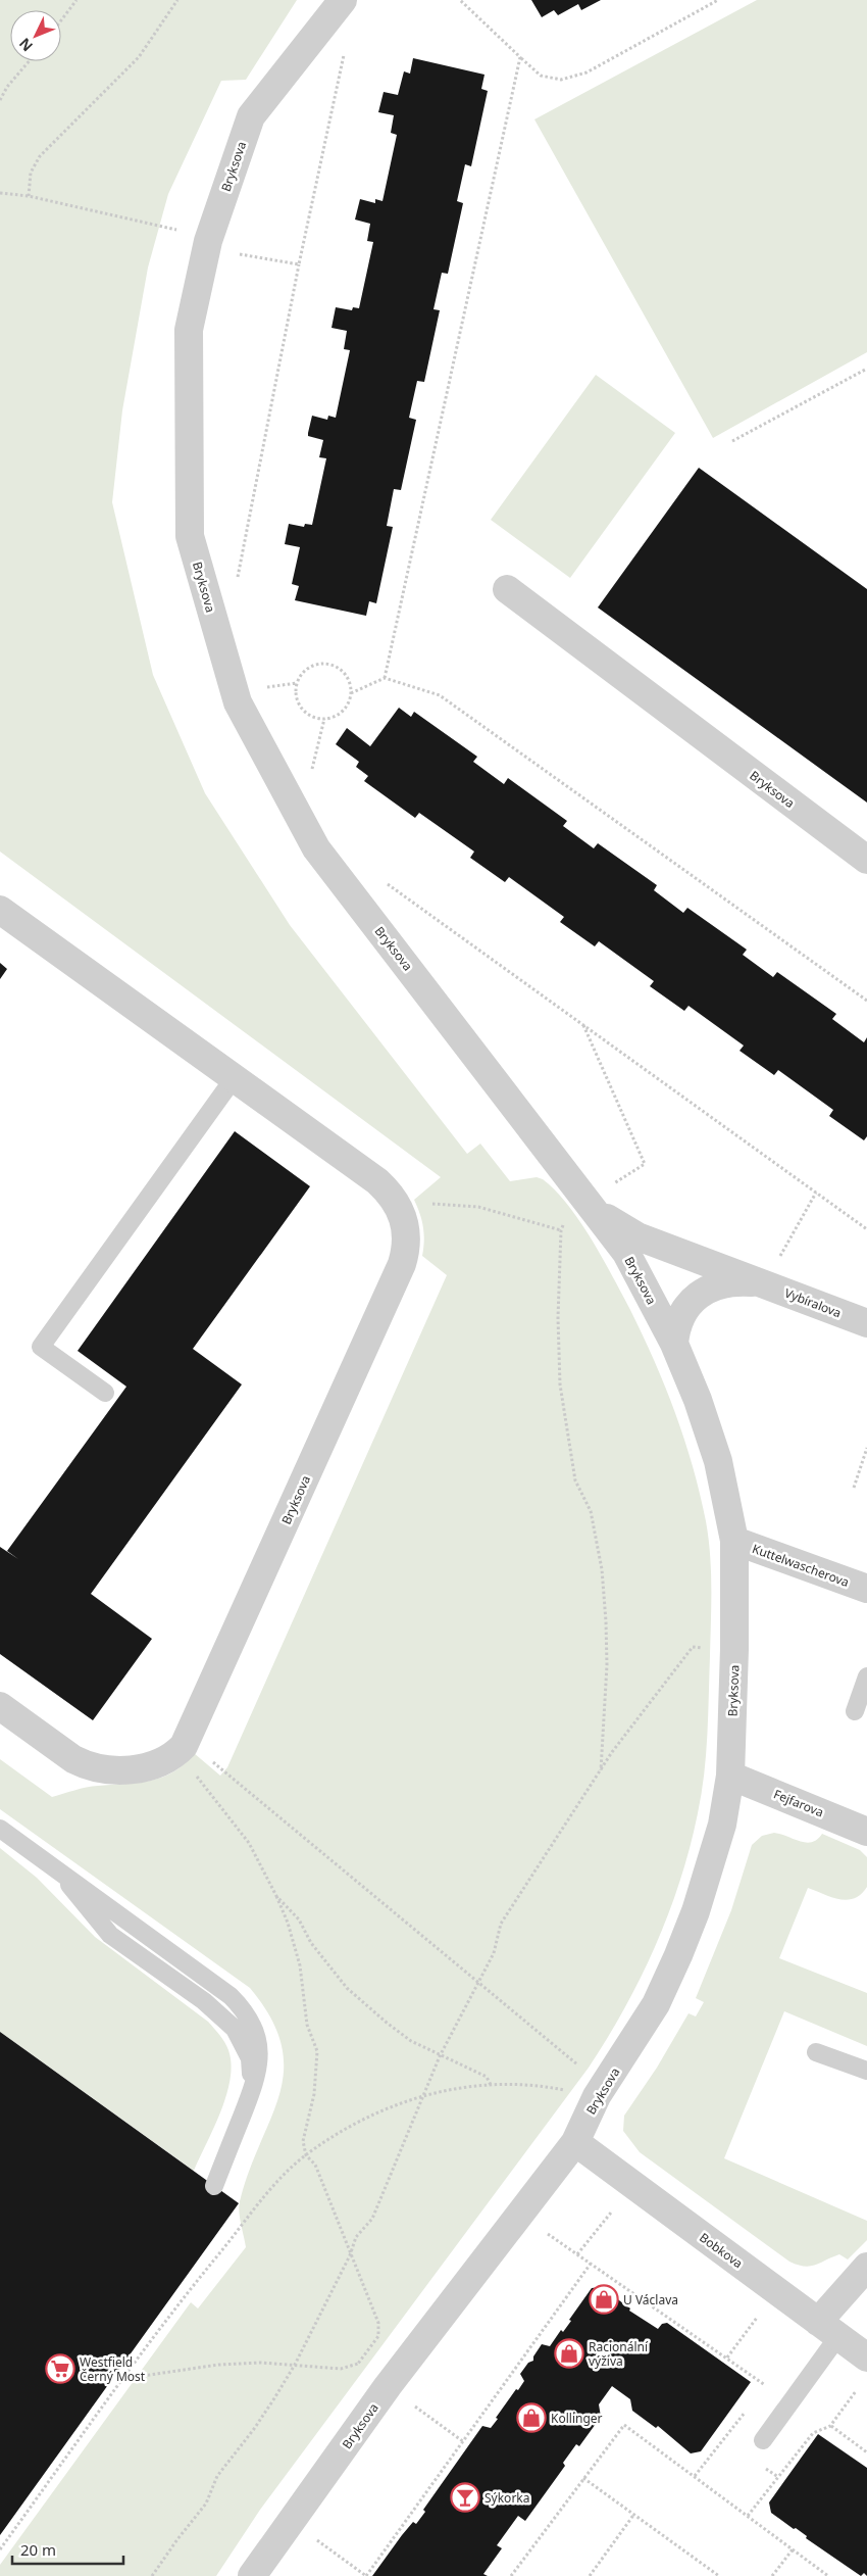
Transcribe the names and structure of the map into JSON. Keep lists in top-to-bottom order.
{
  "streets": {
    "street": [
      "Bryksova",
      "Vybíralova",
      "Kuttelwascherova",
      "Fejfarova",
      "Bobkova"
    ]
  },
  "crossings": [
    ["Bryksova", "Vybíralova"],
    ["Bryksova", "Kuttelwascherova"],
    ["Bryksova", "Fejfarova"],
    ["Bryksova", "Bobkova"]
  ],
  "places": {
    "shop": ["U Václava", "Racionální výživa", "Kollinger"],
    "supermarket": ["Westfield Černý Most"],
    "bar": ["Sýkorka"]
  },
  "scale_bar": "20 m",
  "north": "bottom left"
}
